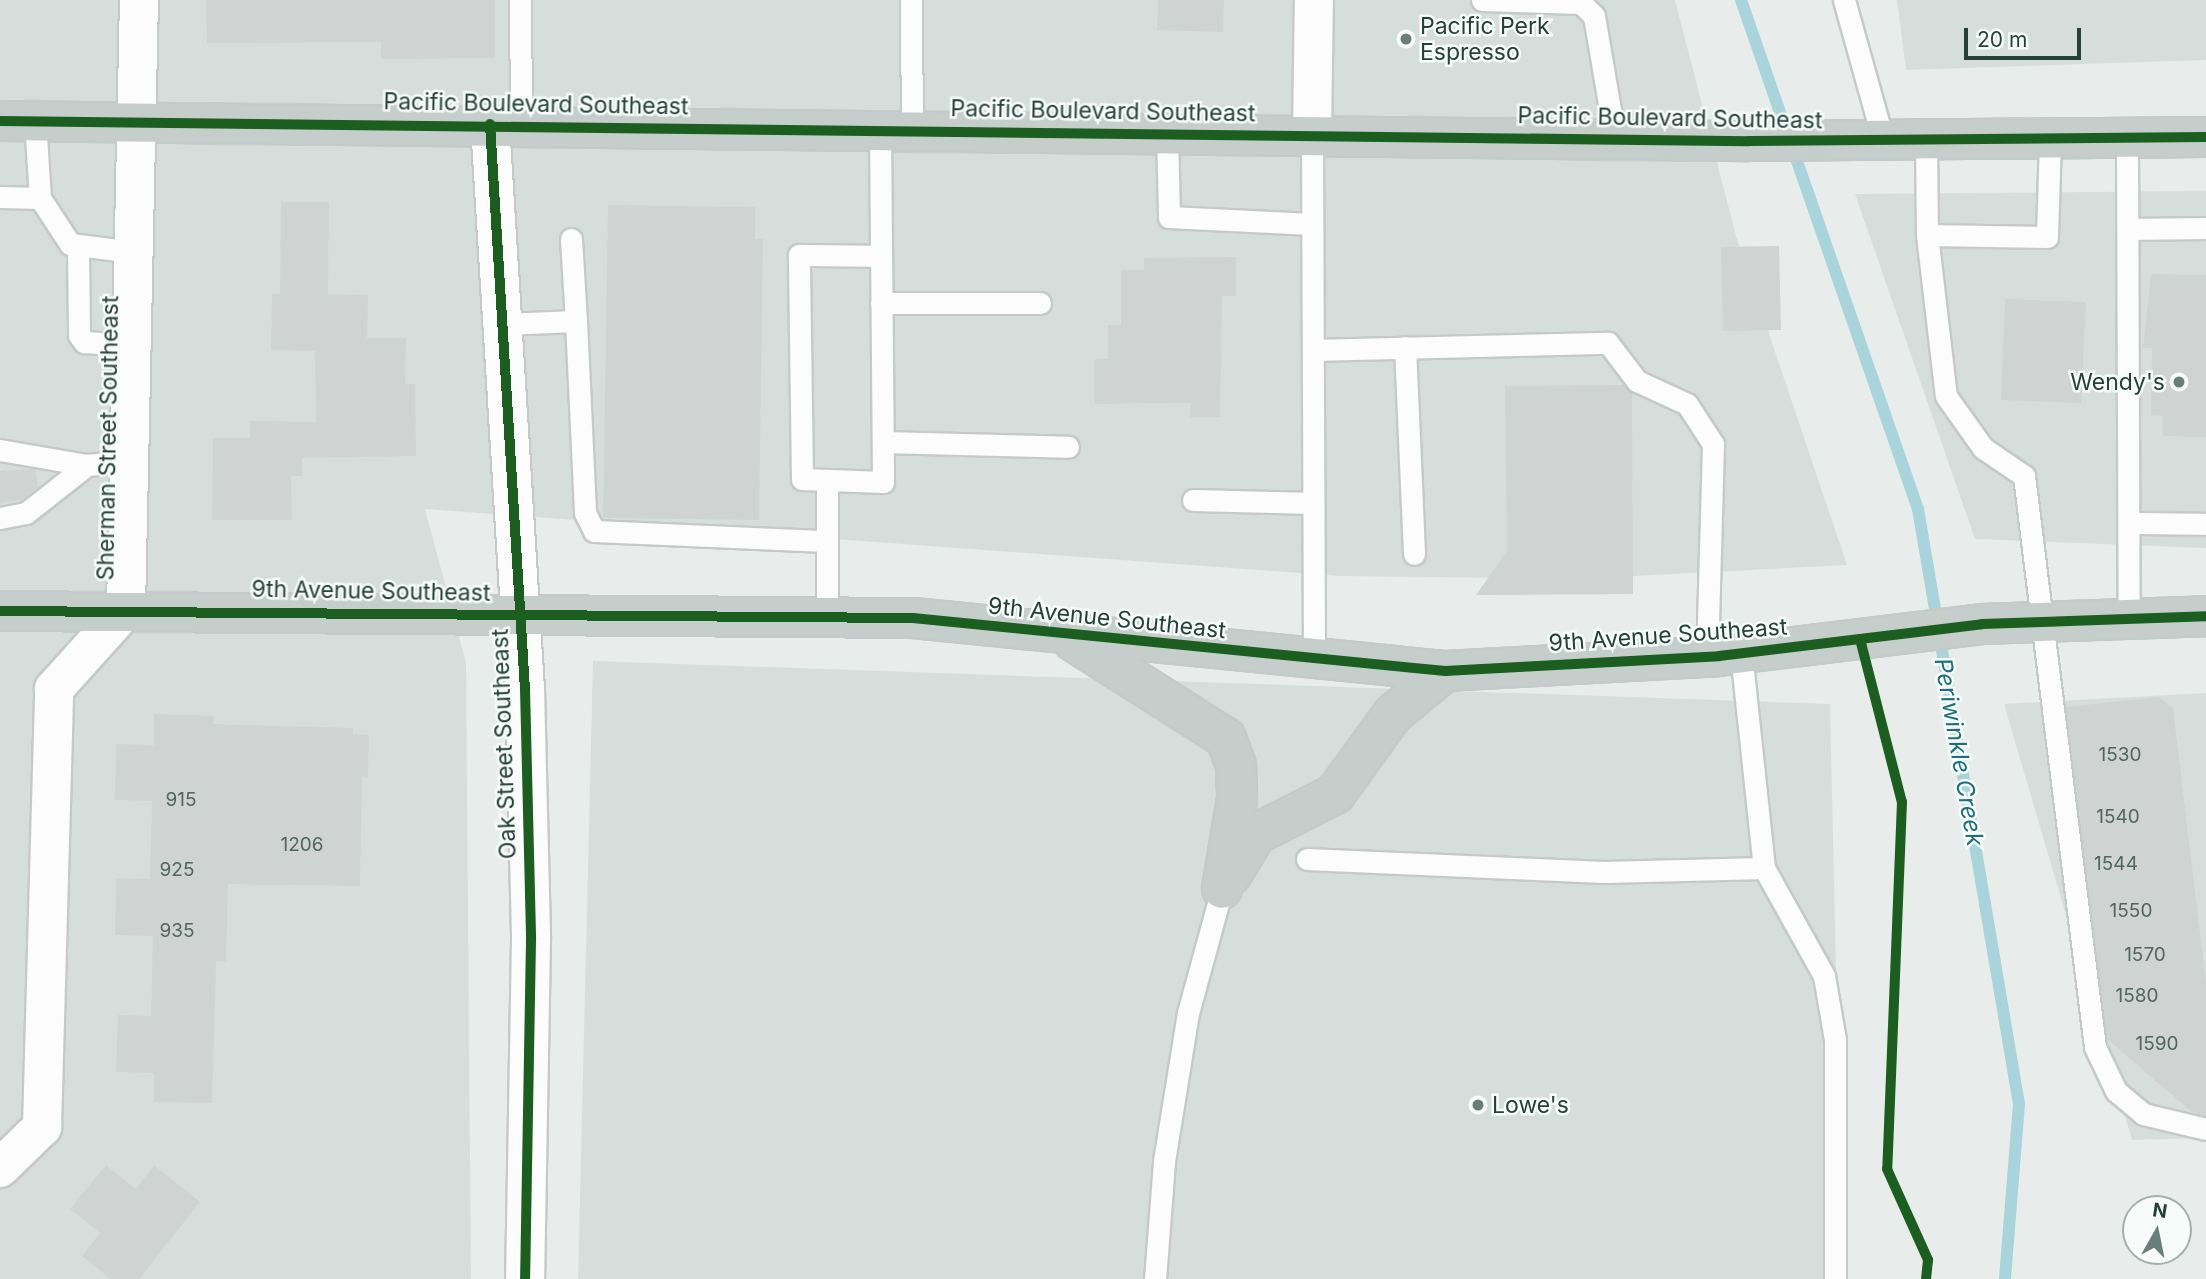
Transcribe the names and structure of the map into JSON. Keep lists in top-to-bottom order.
{
  "streets": {
    "highway": ["Pacific Boulevard Southeast", "9th Avenue Southeast"],
    "street": ["Sherman Street Southeast", "Oak Street Southeast"]
  },
  "crossings": [
    ["Pacific Boulevard Southeast", "Sherman Street Southeast"],
    ["Pacific Boulevard Southeast", "Oak Street Southeast"],
    ["Sherman Street Southeast", "9th Avenue Southeast"],
    ["9th Avenue Southeast", "Oak Street Southeast"]
  ],
  "water": ["Periwinkle Creek"],
  "places": ["Pacific Perk Espresso", "Wendy's", "Lowe's"],
  "house_numbers": [
    "1530",
    "915",
    "1540",
    "1206",
    "1544",
    "925",
    "1550",
    "935",
    "1570",
    "1580",
    "1590"
  ],
  "scale_bar": "20 m",
  "north": "top"
}
